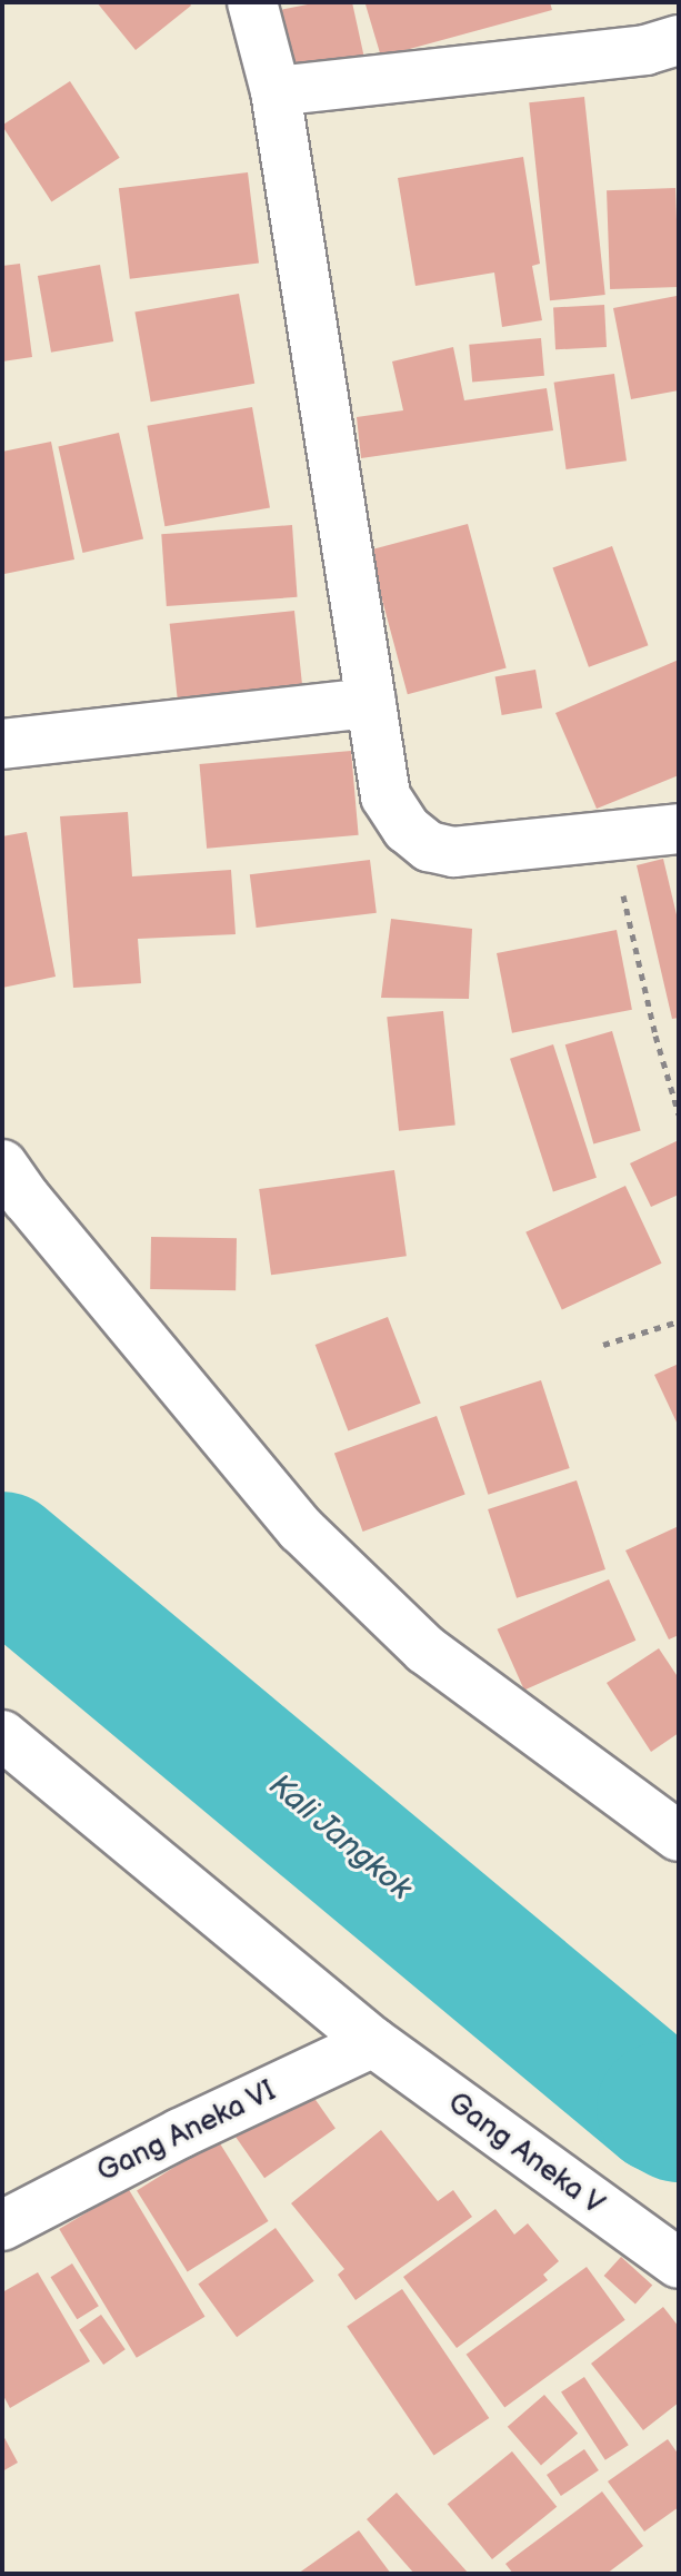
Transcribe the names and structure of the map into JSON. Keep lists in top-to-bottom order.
{
  "streets": {
    "street": ["Gang Aneka VI", "Gang Aneka V"]
  },
  "crossings": [
    ["Gang Aneka VI", "Gang Aneka V"]
  ],
  "water": ["Kali Jangkok"]
}
